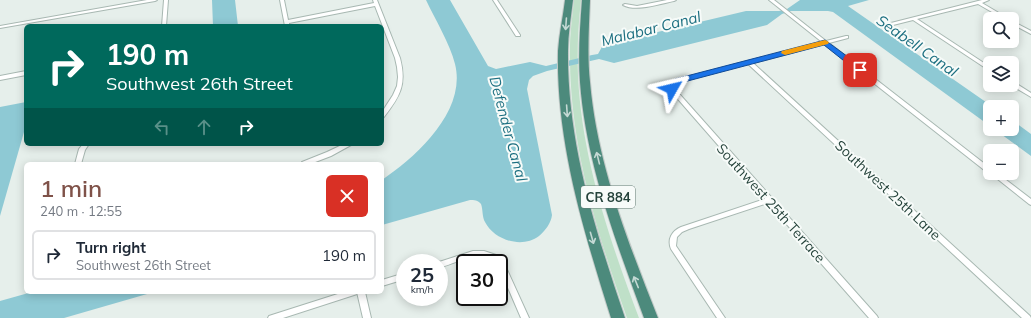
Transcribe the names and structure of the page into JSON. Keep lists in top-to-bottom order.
{
  "streets": {
    "highway": ["CR 884"],
    "street": ["Southwest 25th Lane", "Southwest 25th Terrace"]
  },
  "crossings": [
    ["Southwest 25th Lane", "Southwest 25th Terrace"]
  ],
  "water": ["Malabar Canal", "Seabell Canal", "Defender Canal"],
  "page": {
    "map_buttons": ["+", "−"],
    "turn": ["190 m", "Southwest 26th Street"],
    "heading": ["1 min", "240 m · 12:55"],
    "list": [
      {
        "name": "Turn right",
        "note": "Southwest 26th Street",
        "value": "190 m"
      }
    ],
    "speed": "25 km/h",
    "limit": "30"
  }
}
